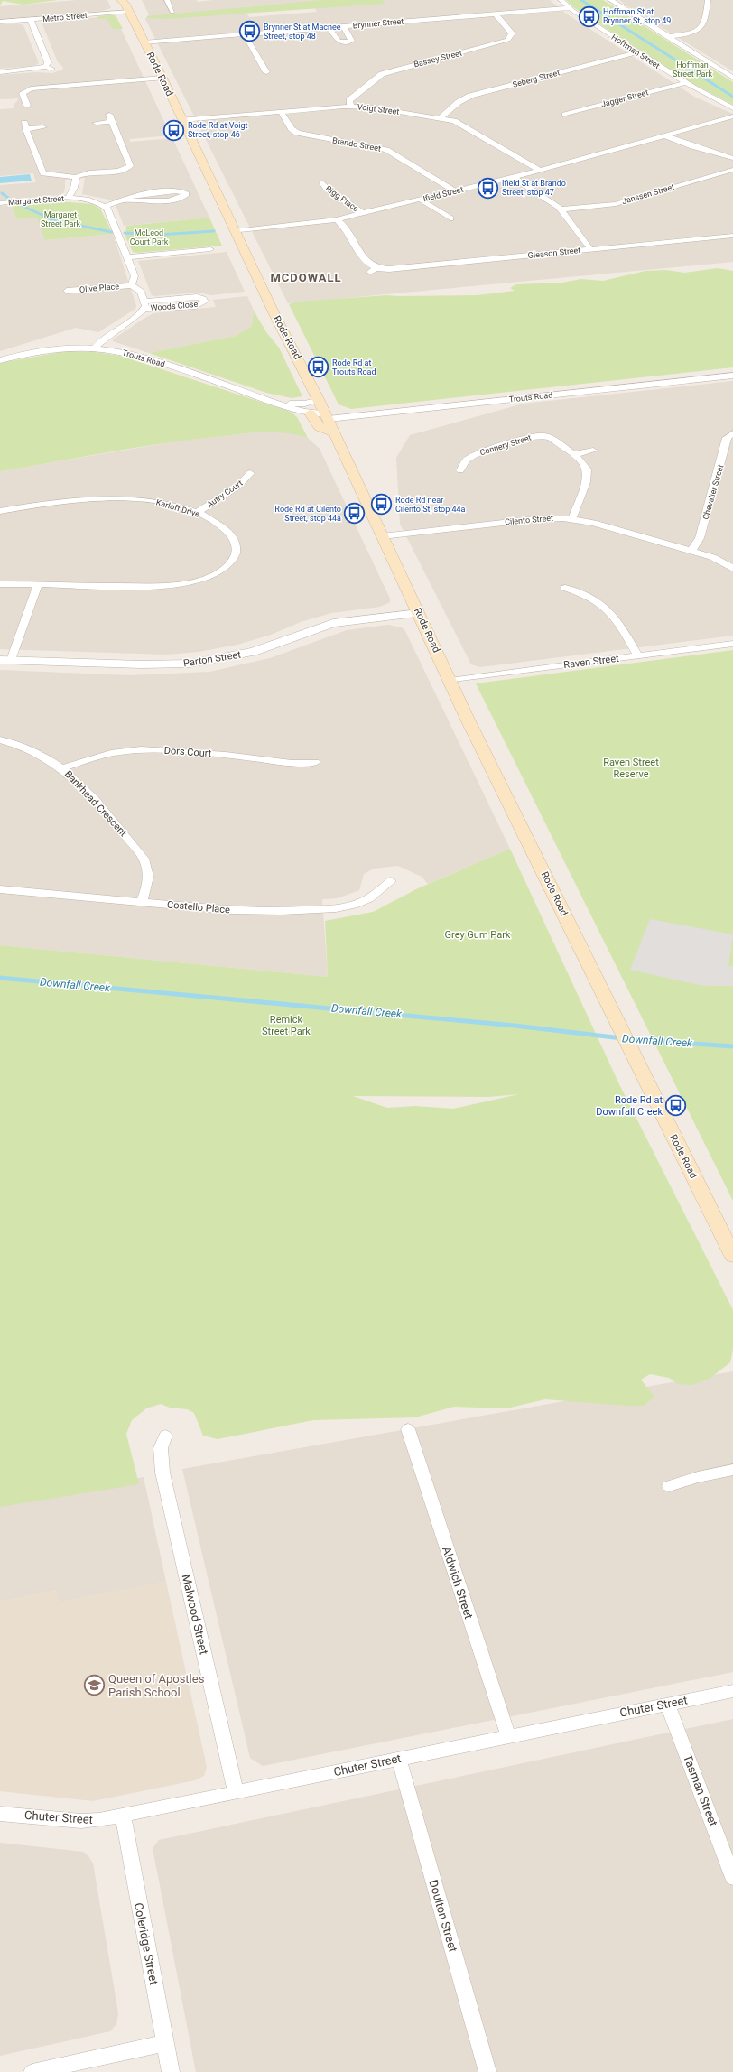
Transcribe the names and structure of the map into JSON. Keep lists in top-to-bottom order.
{
  "streets": {
    "main road": ["Rode Road"],
    "street": [
      "Metro Street",
      "Brynner Street",
      "Hoffman Street",
      "Bassey Street",
      "Seberg Street",
      "Jagger Street",
      "Voigt Street",
      "Brando Street",
      "Ifield Street",
      "Janssen Street",
      "Rigg Place",
      "Margaret Street",
      "Gleason Street",
      "Olive Place",
      "Woods Close",
      "Trouts Road",
      "Connery Street",
      "Chevalier Street",
      "Autry Court",
      "Karloff Drive",
      "Cilento Street",
      "Parton Street",
      "Raven Street",
      "Dors Court",
      "Bankhead Crescent",
      "Costello Place",
      "Aldwich Street",
      "Malwood Street",
      "Chuter Street",
      "Tasman Street",
      "Doulton Street",
      "Coleridge Street"
    ]
  },
  "crossings": [
    ["Metro Street", "Rode Road"],
    ["Brynner Street", "Hoffman Street"],
    ["Brynner Street", "Bassey Street"],
    ["Brynner Street", "Rode Road"],
    ["Hoffman Street", "Seberg Street"],
    ["Hoffman Street", "Jagger Street"],
    ["Bassey Street", "Voigt Street"],
    ["Rode Road", "Voigt Street"],
    ["Rode Road", "Ifield Street"],
    ["Rode Road", "Trouts Road"],
    ["Rode Road", "Cilento Street"],
    ["Rode Road", "Parton Street"],
    ["Rode Road", "Raven Street"],
    ["Seberg Street", "Voigt Street"],
    ["Voigt Street", "Brando Street"],
    ["Voigt Street", "Ifield Street"],
    ["Brando Street", "Ifield Street"],
    ["Ifield Street", "Rigg Place"],
    ["Ifield Street", "Gleason Street"],
    ["Connery Street", "Cilento Street"],
    ["Chevalier Street", "Cilento Street"],
    ["Autry Court", "Karloff Drive"],
    ["Dors Court", "Bankhead Crescent"],
    ["Bankhead Crescent", "Costello Place"],
    ["Aldwich Street", "Chuter Street"],
    ["Malwood Street", "Chuter Street"],
    ["Chuter Street", "Tasman Street"],
    ["Chuter Street", "Doulton Street"],
    ["Chuter Street", "Coleridge Street"]
  ],
  "districts": ["MCDOWALL"],
  "water": ["Downfall Creek"],
  "parks": [
    "Hoffman Street Park",
    "Margaret Street Park",
    "McLeod Court Park",
    "Raven Street Reserve",
    "Grey Gum Park",
    "Remick Street Park"
  ],
  "places": {
    "bus stop": [
      "Hoffman St at Brynner St, stop 49",
      "Brynner St at Macnee Street, stop 48",
      "Rode Rd at Voigt Street, stop 46",
      "Ifield St at Brando Street, stop 47",
      "Rode Rd at Trouts Road",
      "Rode Rd near Cilento St, stop 44a",
      "Rode Rd at Cilento Street, stop 44a",
      "Rode Rd at Downfall Creek"
    ],
    "school or university": ["Queen of Apostles Parish School"]
  }
}
